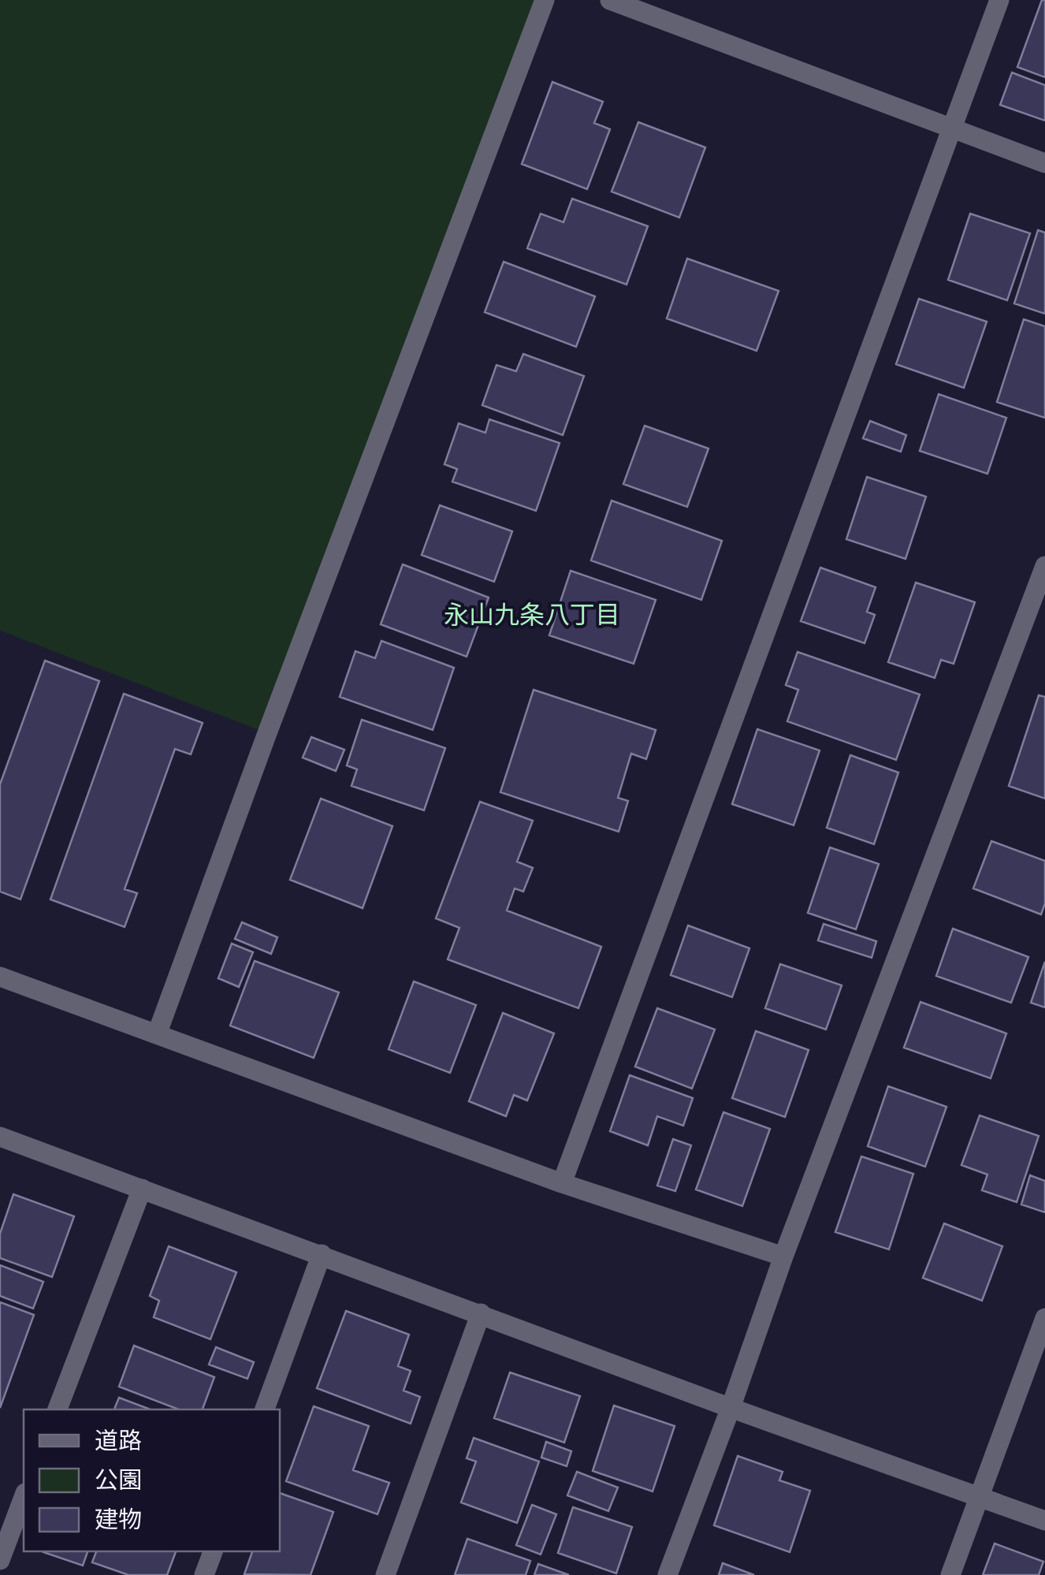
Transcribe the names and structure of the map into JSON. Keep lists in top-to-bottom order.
{
  "districts": ["永山九条八丁目"],
  "legend": ["道路", "公園", "建物"]
}
